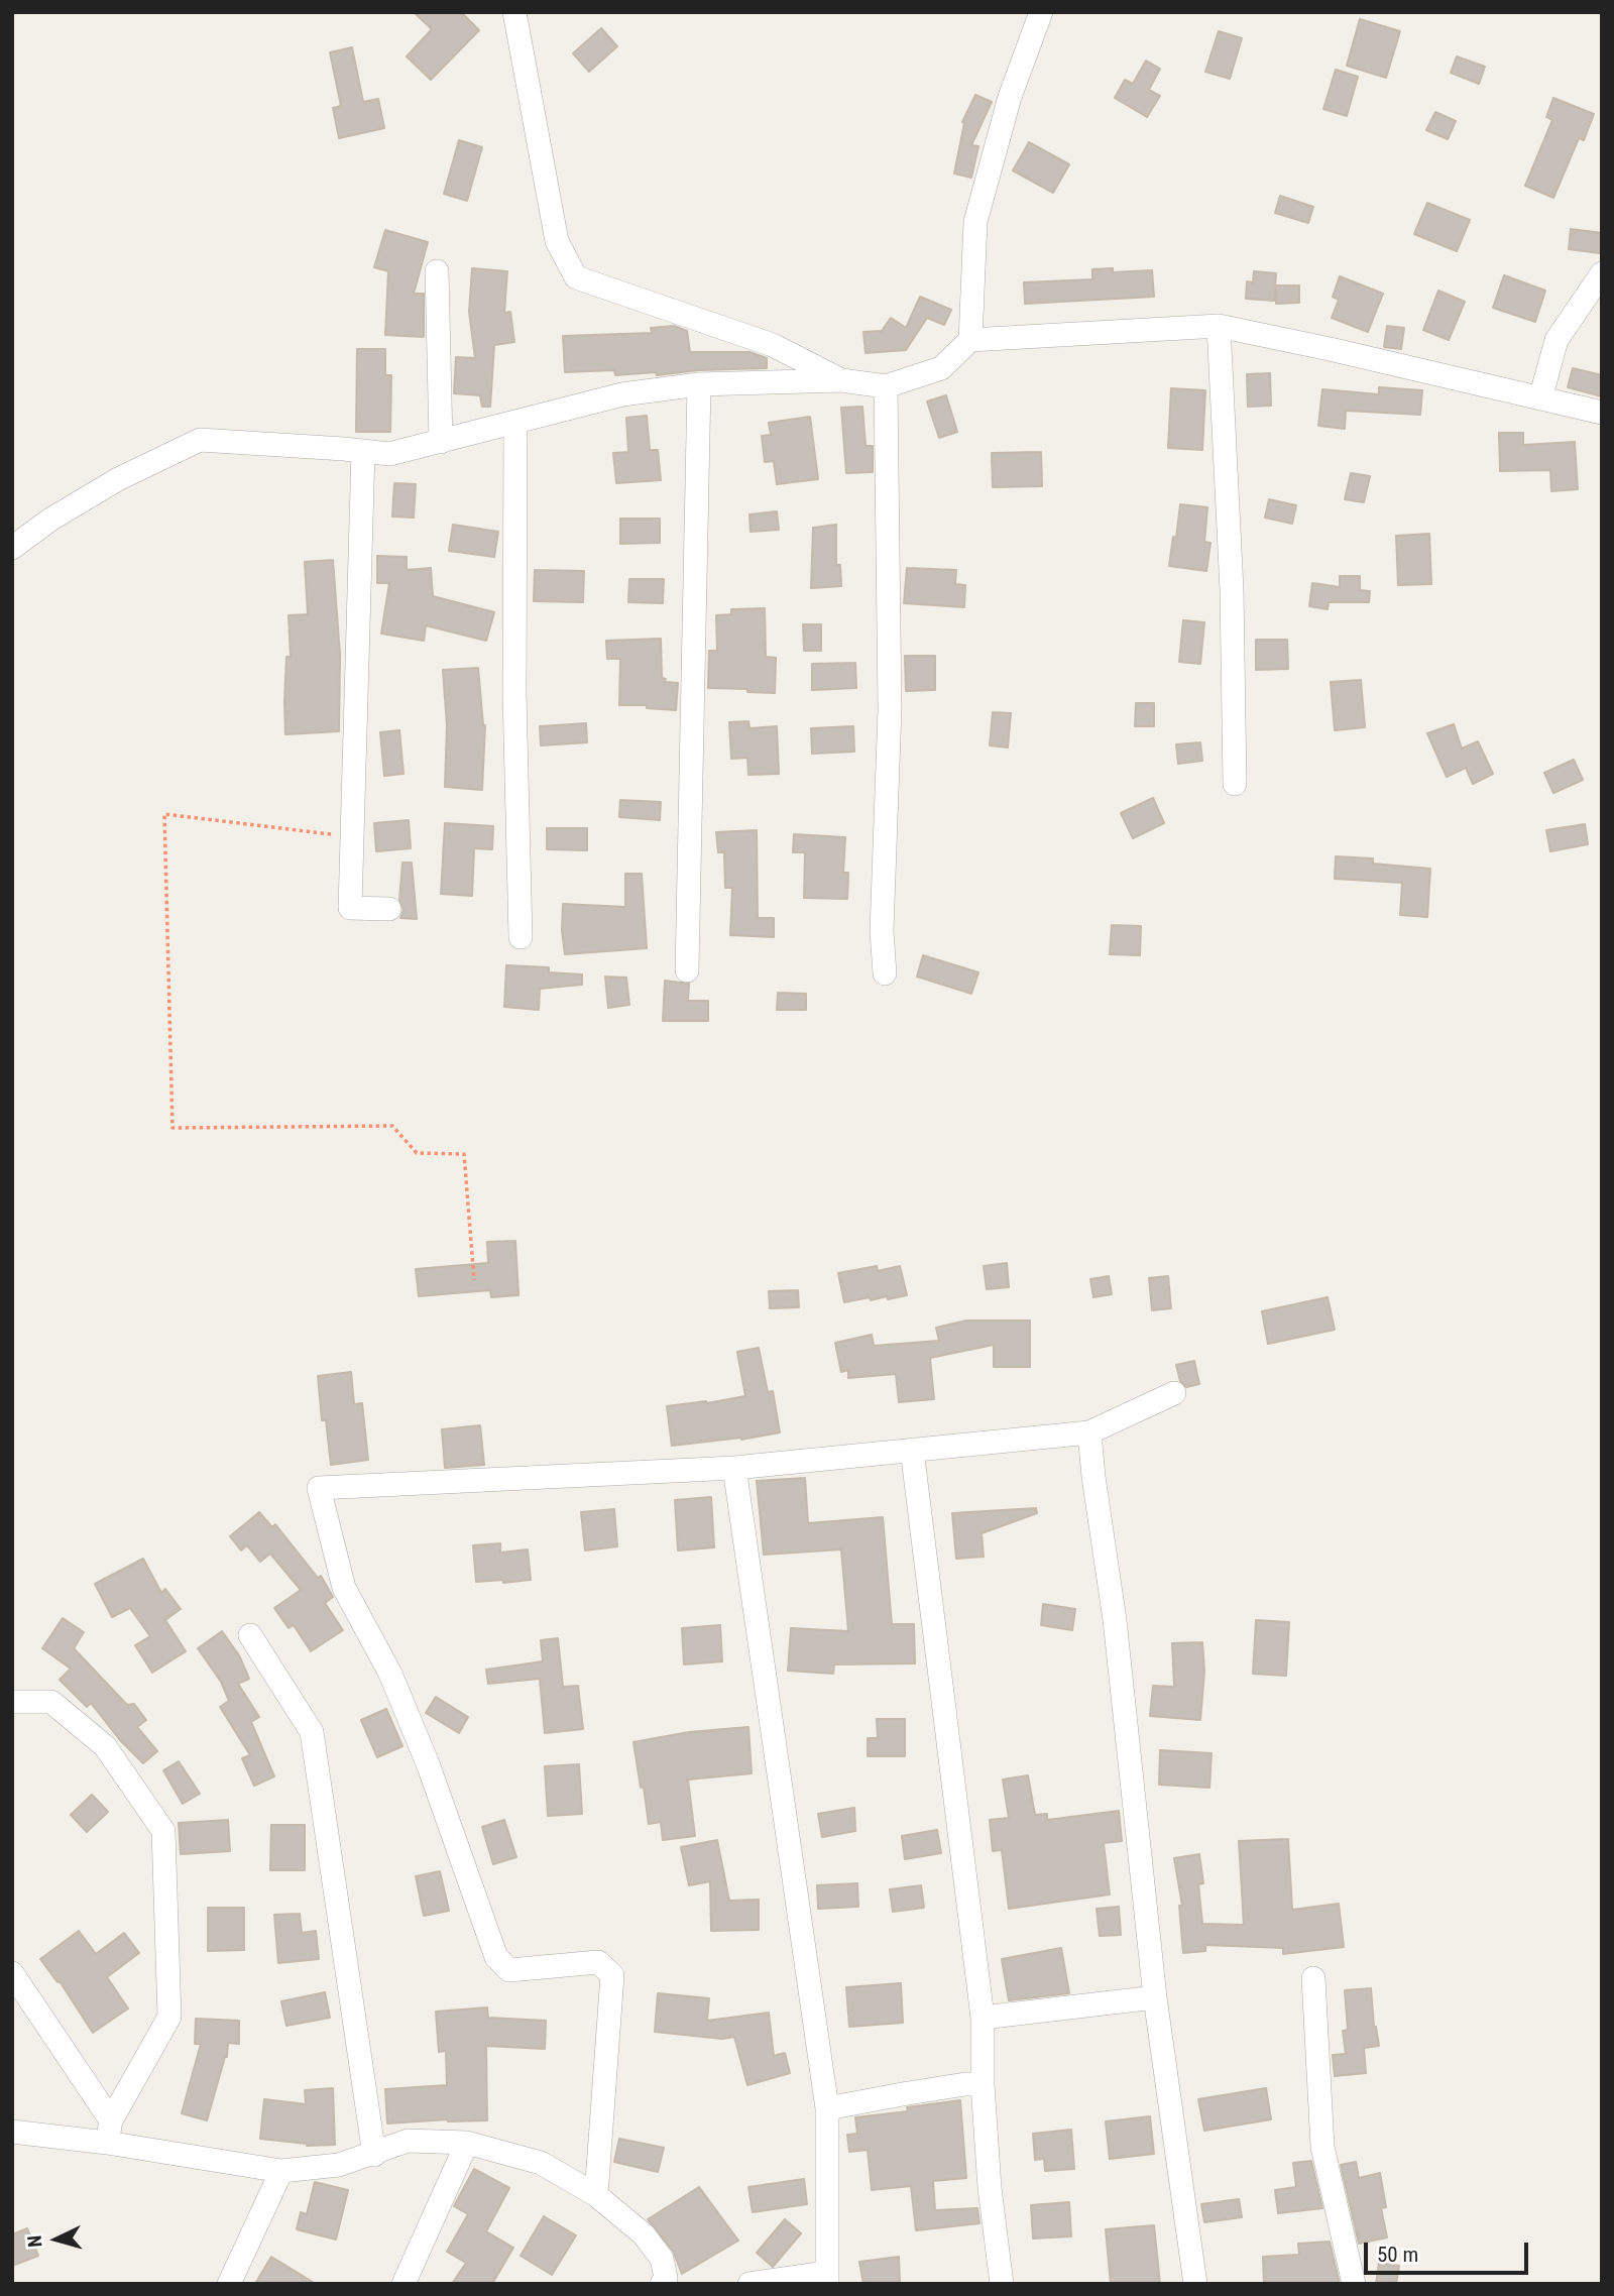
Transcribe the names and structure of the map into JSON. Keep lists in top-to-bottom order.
{
  "scale_bar": "50 m",
  "north": "left"
}
